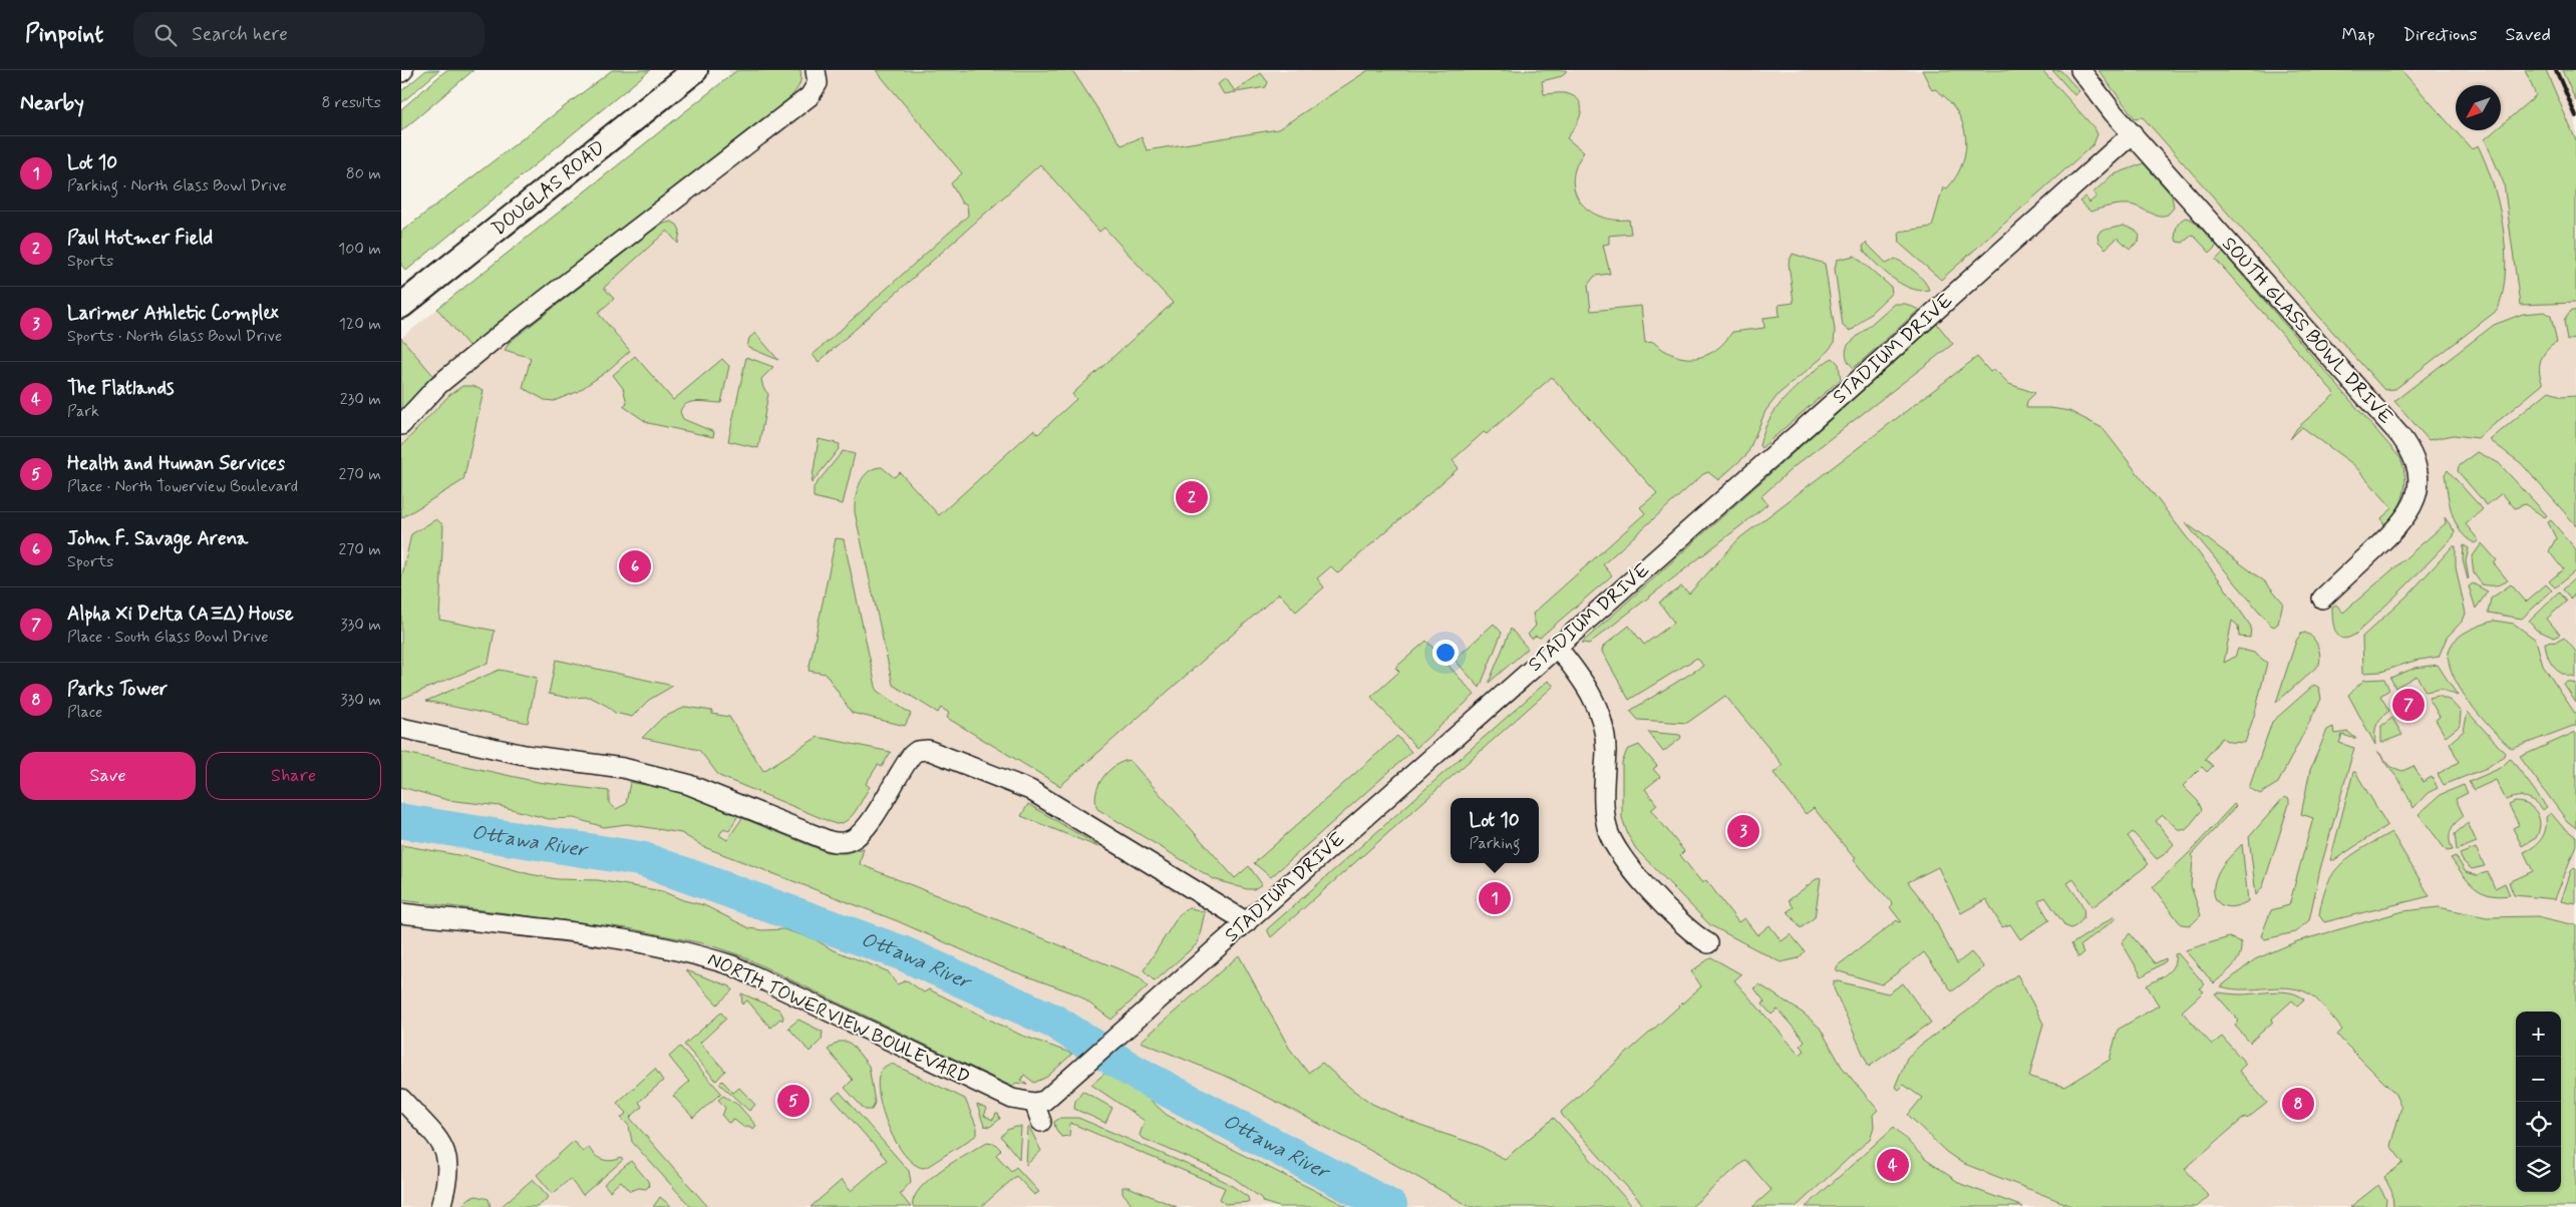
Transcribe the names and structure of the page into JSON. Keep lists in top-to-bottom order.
{
  "streets": {
    "street": [
      "DOUGLAS ROAD",
      "SOUTH GLASS BOWL DRIVE",
      "STADIUM DRIVE",
      "NORTH TOWERVIEW BOULEVARD"
    ]
  },
  "crossings": [
    ["SOUTH GLASS BOWL DRIVE", "STADIUM DRIVE"],
    ["STADIUM DRIVE", "NORTH TOWERVIEW BOULEVARD"]
  ],
  "water": ["Ottawa River"],
  "north": "bottom left",
  "page": {
    "header": "Pinpoint",
    "search": "Search here",
    "nav": ["Map", "Directions", "Saved"],
    "heading": ["Nearby", "8 results"],
    "list": [
      {
        "mark": "1",
        "name": "Lot 10",
        "note": "Parking · North Glass Bowl Drive",
        "value": "80 m"
      },
      {
        "mark": "2",
        "name": "Paul Hotmer Field",
        "note": "Sports",
        "value": "100 m"
      },
      {
        "mark": "3",
        "name": "Larimer Athletic Complex",
        "note": "Sports · North Glass Bowl Drive",
        "value": "120 m"
      },
      {
        "mark": "4",
        "name": "The Flatlands",
        "note": "Park",
        "value": "230 m"
      },
      {
        "mark": "5",
        "name": "Health and Human Services",
        "note": "Place · North Towerview Boulevard",
        "value": "270 m"
      },
      {
        "mark": "6",
        "name": "John F. Savage Arena",
        "note": "Sports",
        "value": "270 m"
      },
      {
        "mark": "7",
        "name": "Alpha Xi Delta (ΑΞΔ) House",
        "note": "Place · South Glass Bowl Drive",
        "value": "330 m"
      },
      {
        "mark": "8",
        "name": "Parks Tower",
        "note": "Place",
        "value": "330 m"
      }
    ],
    "pins": [
      "2",
      "6",
      "7",
      "3",
      "1",
      "5",
      "8",
      "4"
    ],
    "buttons": ["Save", "Share"],
    "popup": ["Lot 10", "Parking"],
    "map_buttons": ["+", "−"]
  }
}
